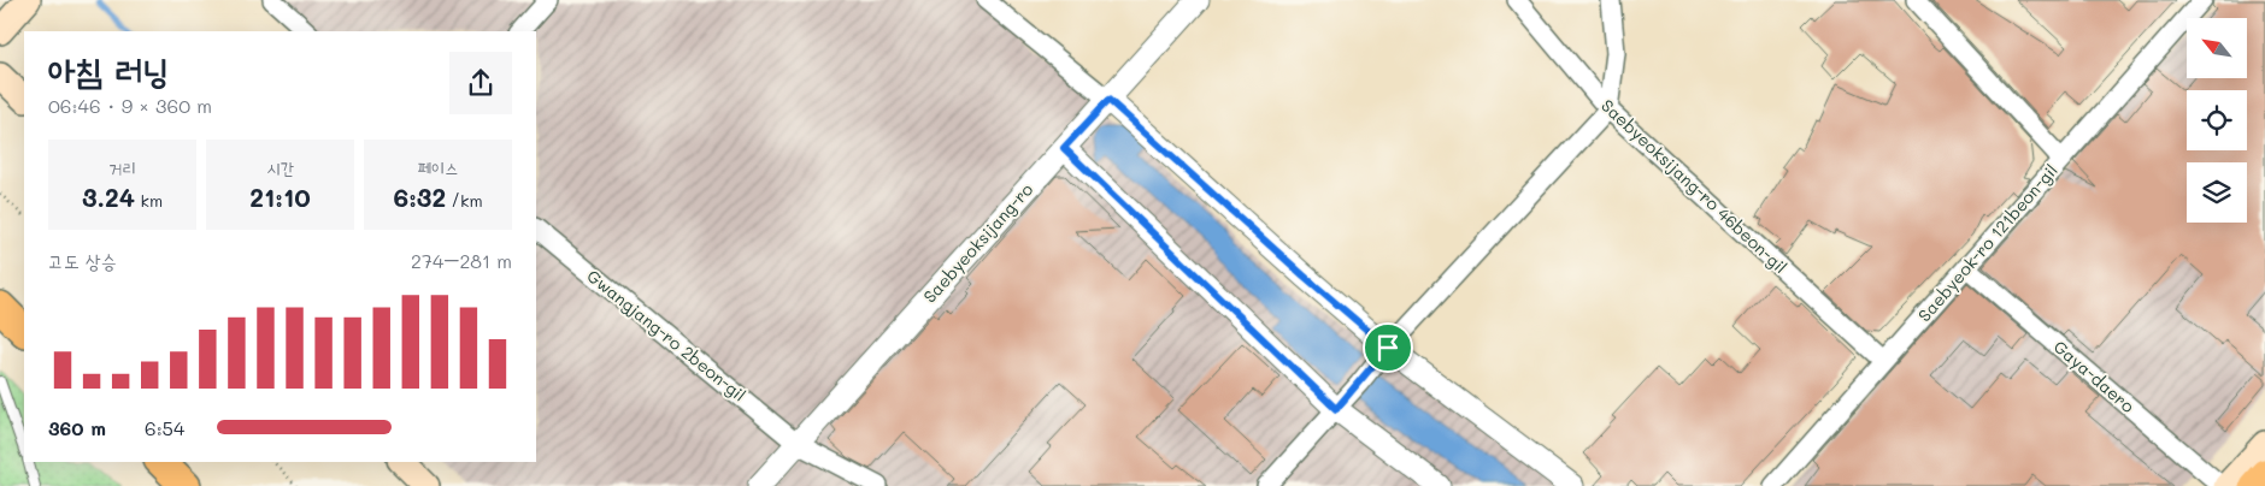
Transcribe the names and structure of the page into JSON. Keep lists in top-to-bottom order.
{
  "streets": {
    "street": [
      "Saebyeoksijang-ro 46beon-gil",
      "Saebyeoksijang-ro",
      "Saebyeok-ro 121beon-gil",
      "Gwangjang-ro 2beon-gil",
      "Gaya-daero"
    ]
  },
  "crossings": [
    ["Saebyeoksijang-ro 46beon-gil", "Saebyeok-ro 121beon-gil"],
    ["Saebyeoksijang-ro", "Gwangjang-ro 2beon-gil"],
    ["Saebyeok-ro 121beon-gil", "Gaya-daero"]
  ],
  "north": "top left",
  "page": {
    "heading": ["아침 러닝", "06:46 · 9 × 360 m"],
    "stats": [
      ["거리", "3.24 km"],
      ["시간", "21:10"],
      ["페이스", "6:32 /km"]
    ],
    "chart": ["고도 상승", "274–281 m"],
    "list": [
      {
        "name": "360 m",
        "note": "6:54"
      }
    ]
  }
}
